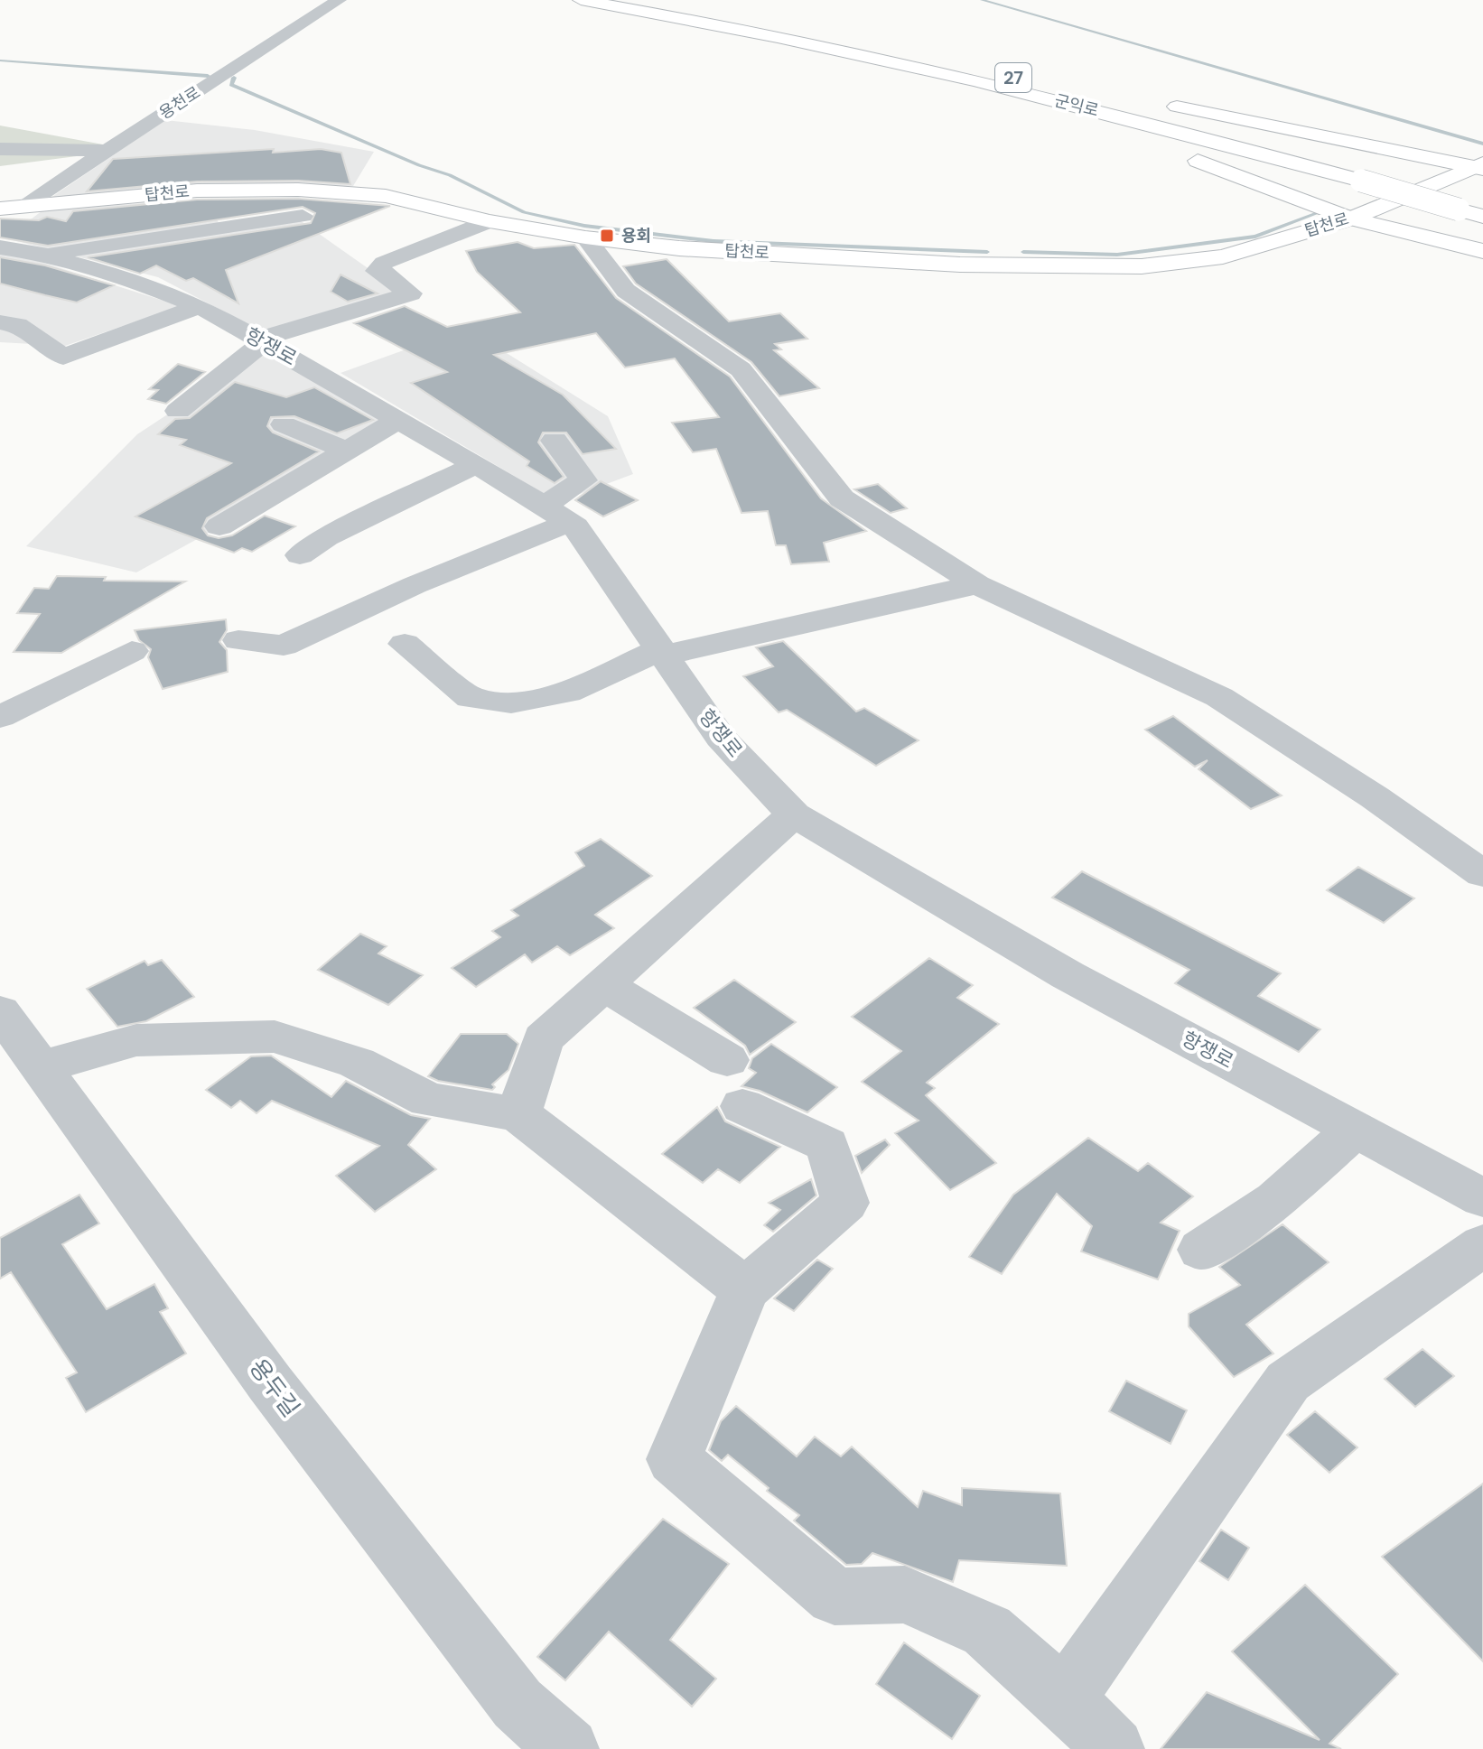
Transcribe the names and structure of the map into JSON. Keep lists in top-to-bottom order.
{
  "streets": {
    "main road": ["27", "군익로", "탑천로"],
    "street": ["용천로", "항쟁로", "용두길"]
  },
  "crossings": [
    ["용천로", "탑천로"]
  ],
  "places": {
    "transit": ["용회"]
  }
}
